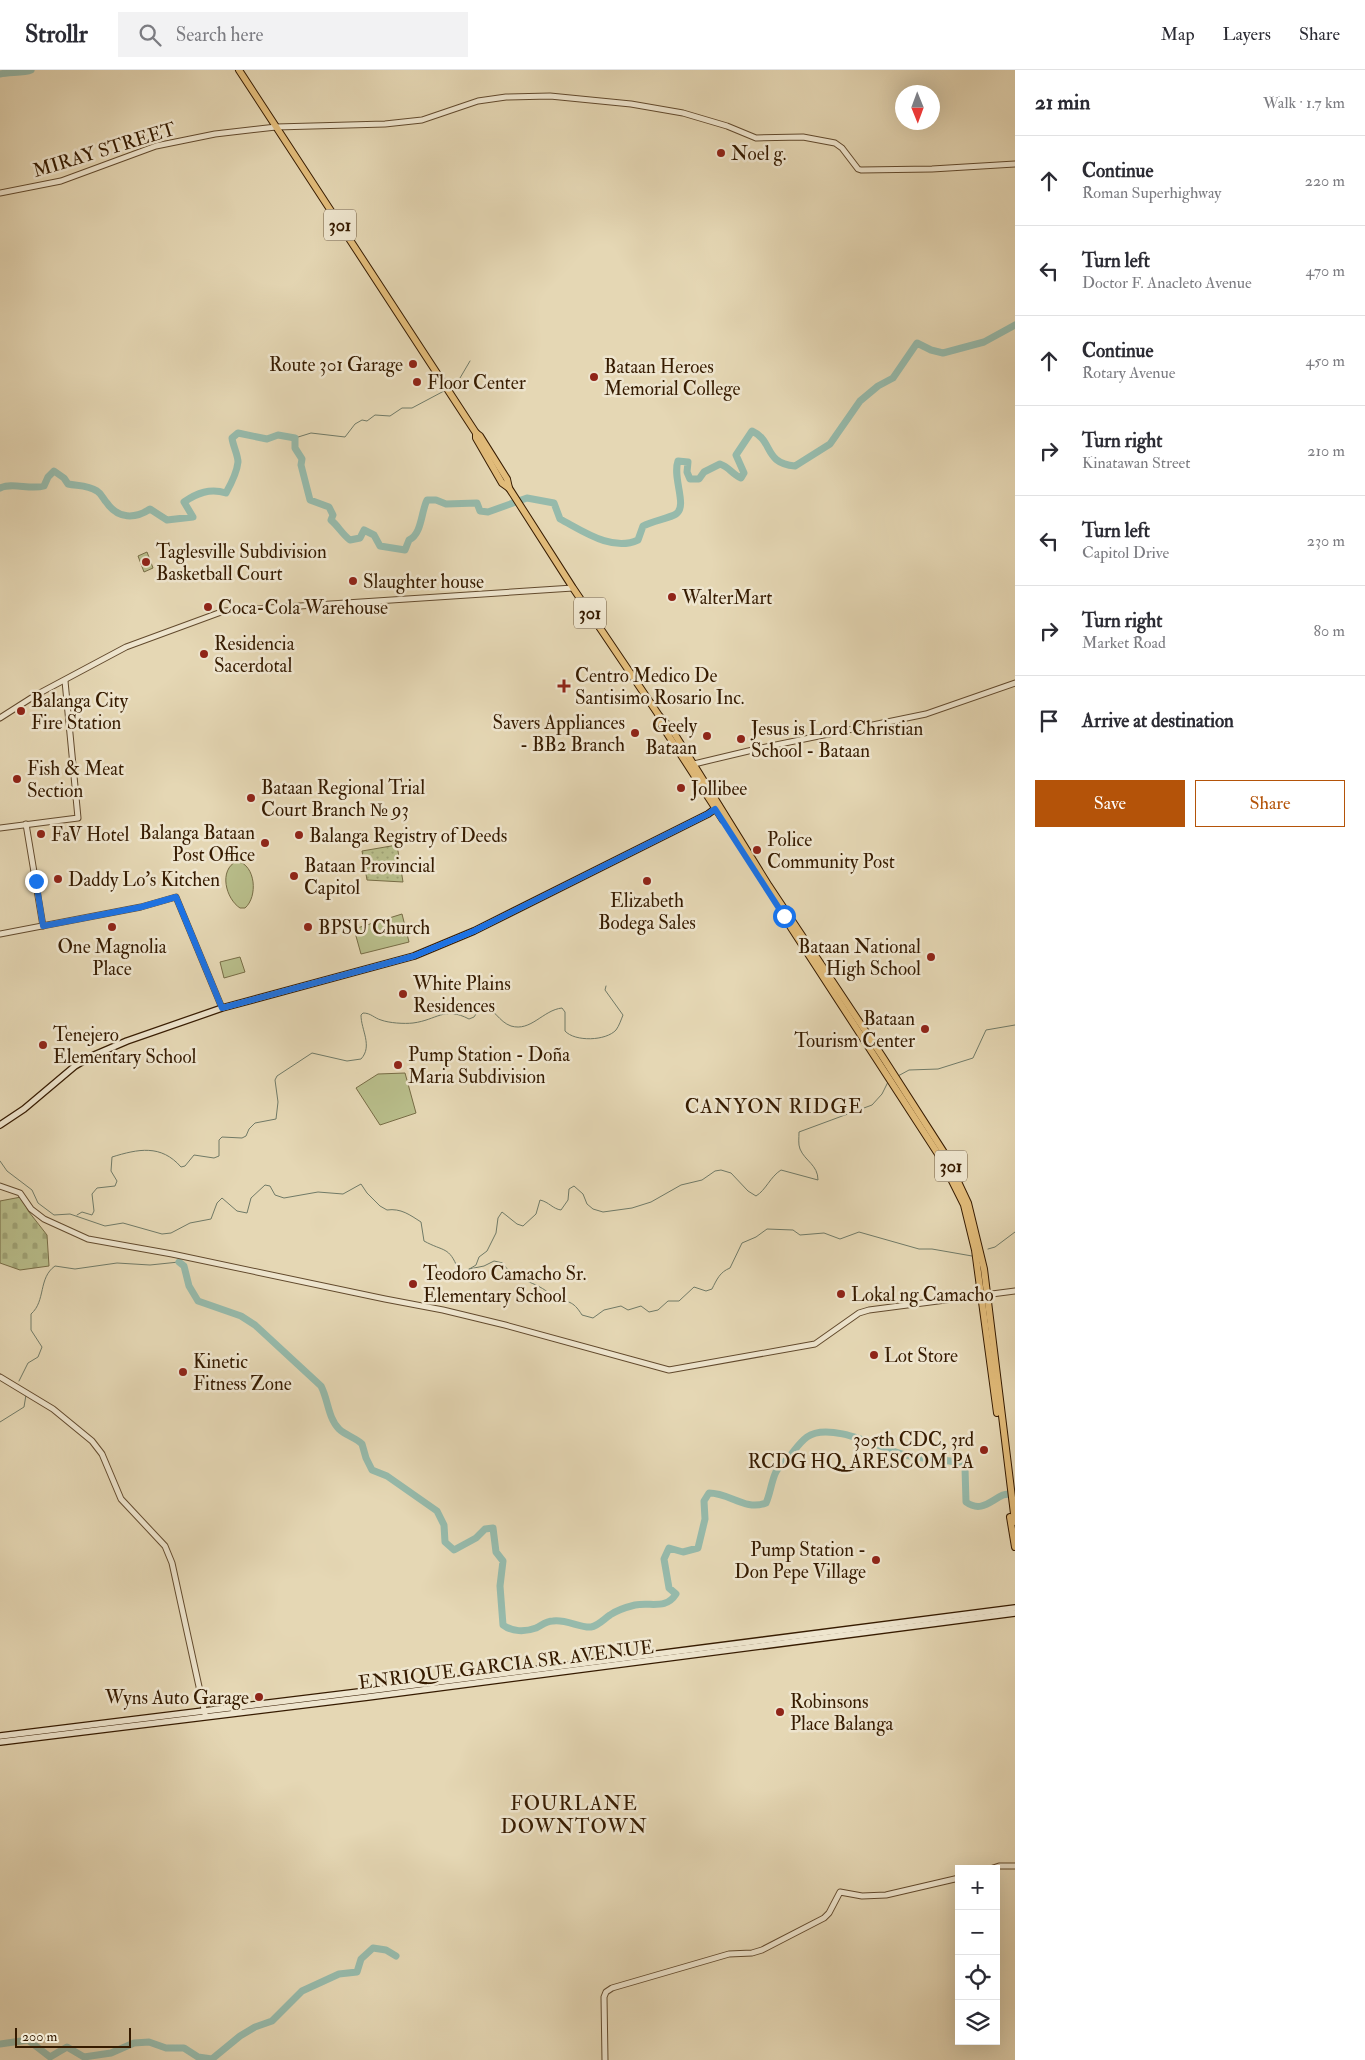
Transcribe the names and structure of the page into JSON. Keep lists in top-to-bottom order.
{
  "streets": {
    "main road": ["301", "ENRIQUE GARCIA SR. AVENUE"],
    "street": ["MIRAY STREET"]
  },
  "crossings": [
    ["MIRAY STREET", "301"]
  ],
  "districts": ["CANYON RIDGE", "FOURLANE DOWNTOWN"],
  "places": {
    "other": [
      "Noel g.",
      "Route 301 Garage",
      "Bataan Heroes Memorial College",
      "Floor Center",
      "Taglesville Subdivision Basketball Court",
      "Slaughter house",
      "WalterMart",
      "Coca-Cola Warehouse",
      "Residencia Sacerdotal",
      "Balanga City Fire Station",
      "Savers Appliances - BB2 Branch",
      "Geely Bataan",
      "Jesus is Lord Christian School - Bataan",
      "Fish & Meat Section",
      "Jollibee",
      "Bataan Regional Trial Court Branch № 93",
      "FaV Hotel",
      "Balanga Registry of Deeds",
      "Balanga Bataan Post Office",
      "Police Community Post",
      "Bataan Provincial Capitol",
      "Daddy Lo's Kitchen",
      "Elizabeth Bodega Sales",
      "One Magnolia Place",
      "BPSU Church",
      "Bataan National High School",
      "White Plains Residences",
      "Bataan Tourism Center",
      "Tenejero Elementary School",
      "Pump Station - Doña Maria Subdivision",
      "Teodoro Camacho Sr. Elementary School",
      "Lokal ng Camacho",
      "Lot Store",
      "Kinetic Fitness Zone",
      "305th CDC, 3rd RCDG HQ, ARESCOM PA",
      "Pump Station - Don Pepe Village",
      "Wyns Auto Garage",
      "Robinsons Place Balanga"
    ],
    "health": ["Centro Medico De Santisimo Rosario Inc."]
  },
  "scale_bar": "200 m",
  "north": "bottom",
  "page": {
    "header": "Strollr",
    "search": "Search here",
    "nav": ["Map", "Layers", "Share"],
    "heading": ["21 min", "Walk · 1.7 km"],
    "list": [
      ["Continue", "Roman Superhighway", "220 m"],
      ["Turn left", "Doctor F. Anacleto Avenue", "470 m"],
      ["Continue", "Rotary Avenue", "450 m"],
      ["Turn right", "Kinatawan Street", "210 m"],
      ["Turn left", "Capitol Drive", "230 m"],
      ["Turn right", "Market Road", "80 m"],
      "Arrive at destination"
    ],
    "buttons": ["Save", "Share"],
    "map_buttons": ["+", "−"],
    "scale": "200 m"
  }
}
